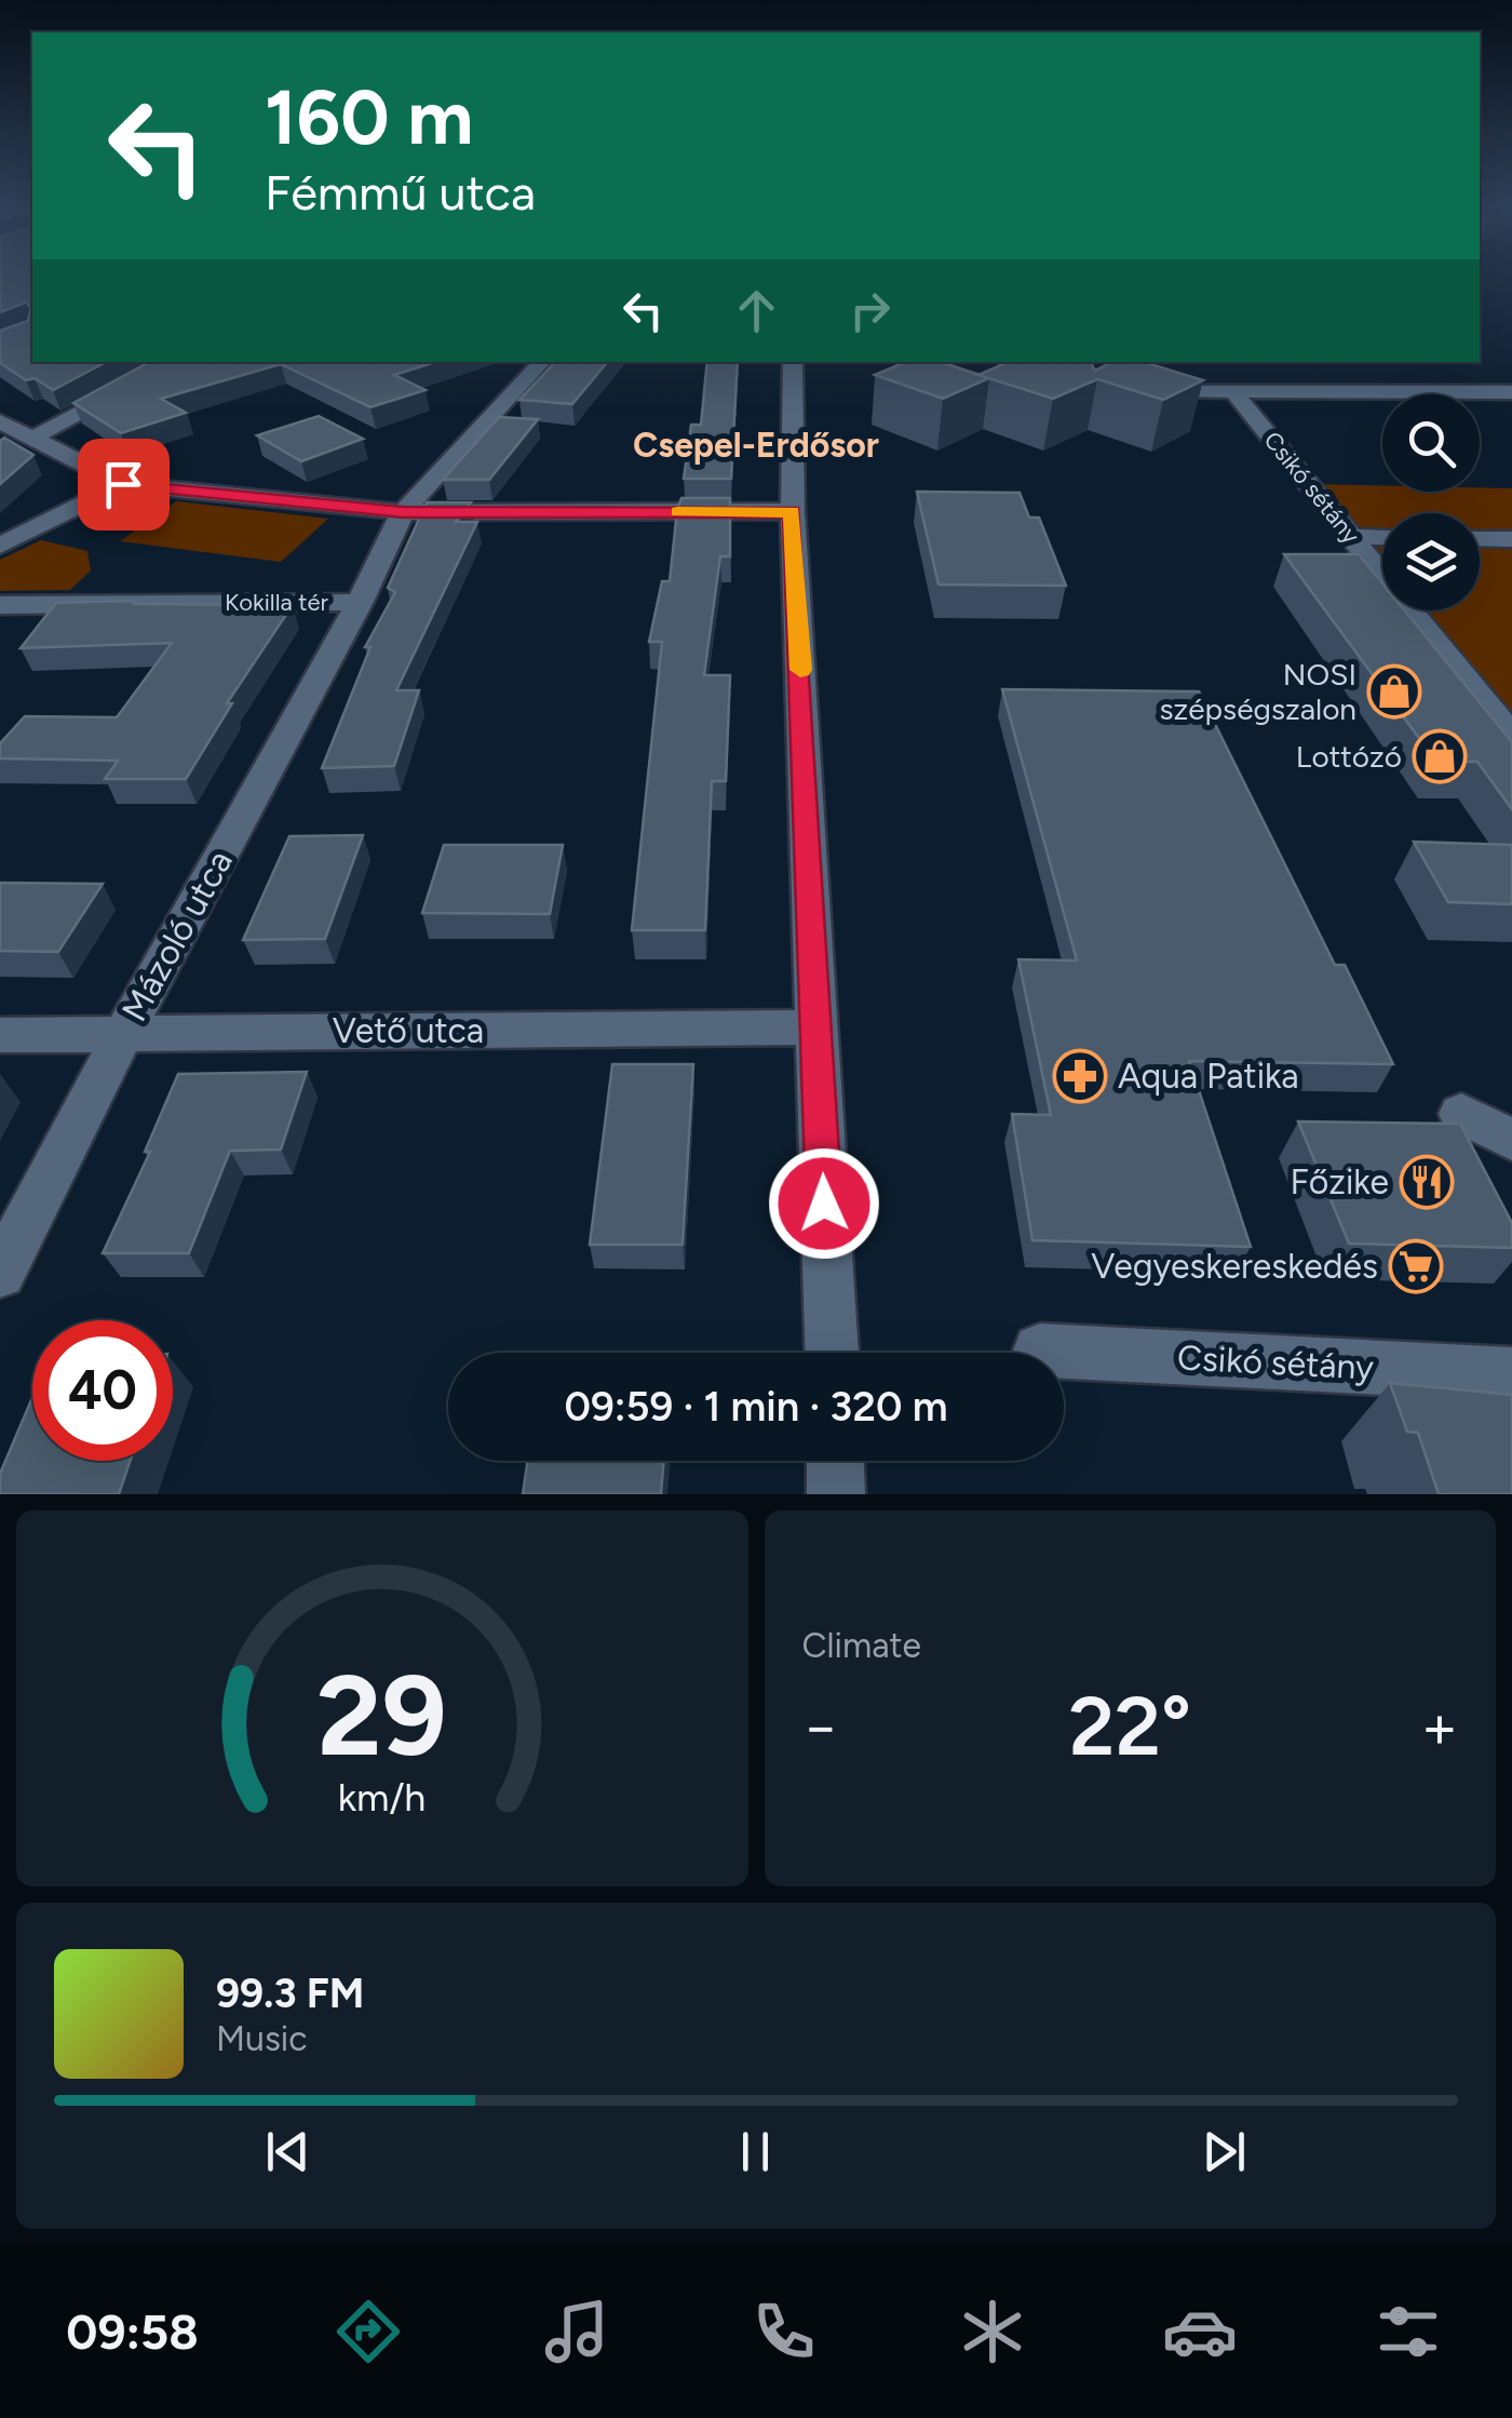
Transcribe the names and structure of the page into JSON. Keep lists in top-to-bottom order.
{
  "streets": {
    "street": [
      "Csikó sétány",
      "Kokilla tér",
      "Mázoló utca",
      "Vető utca"
    ]
  },
  "crossings": [
    ["Kokilla tér", "Mázoló utca"],
    ["Mázoló utca", "Vető utca"]
  ],
  "districts": ["Csepel-Erdősor"],
  "places": {
    "shop": ["NOSI szépségszalon", "Lottózó"],
    "pharmacy": ["Aqua Patika"],
    "restaurant": ["Főzike"],
    "supermarket": ["Vegyeskereskedés"]
  },
  "page": {
    "turn": ["160 m", "Fémmű utca"],
    "limit": "40",
    "trip": "09:59 · 1 min · 320 m",
    "tile": "Climate",
    "heat": ["−", "22°", "+"],
    "song": ["99.3 FM", "Music"],
    "tabs": "09:58",
    "gauge": ["29", "km/h"]
  }
}
